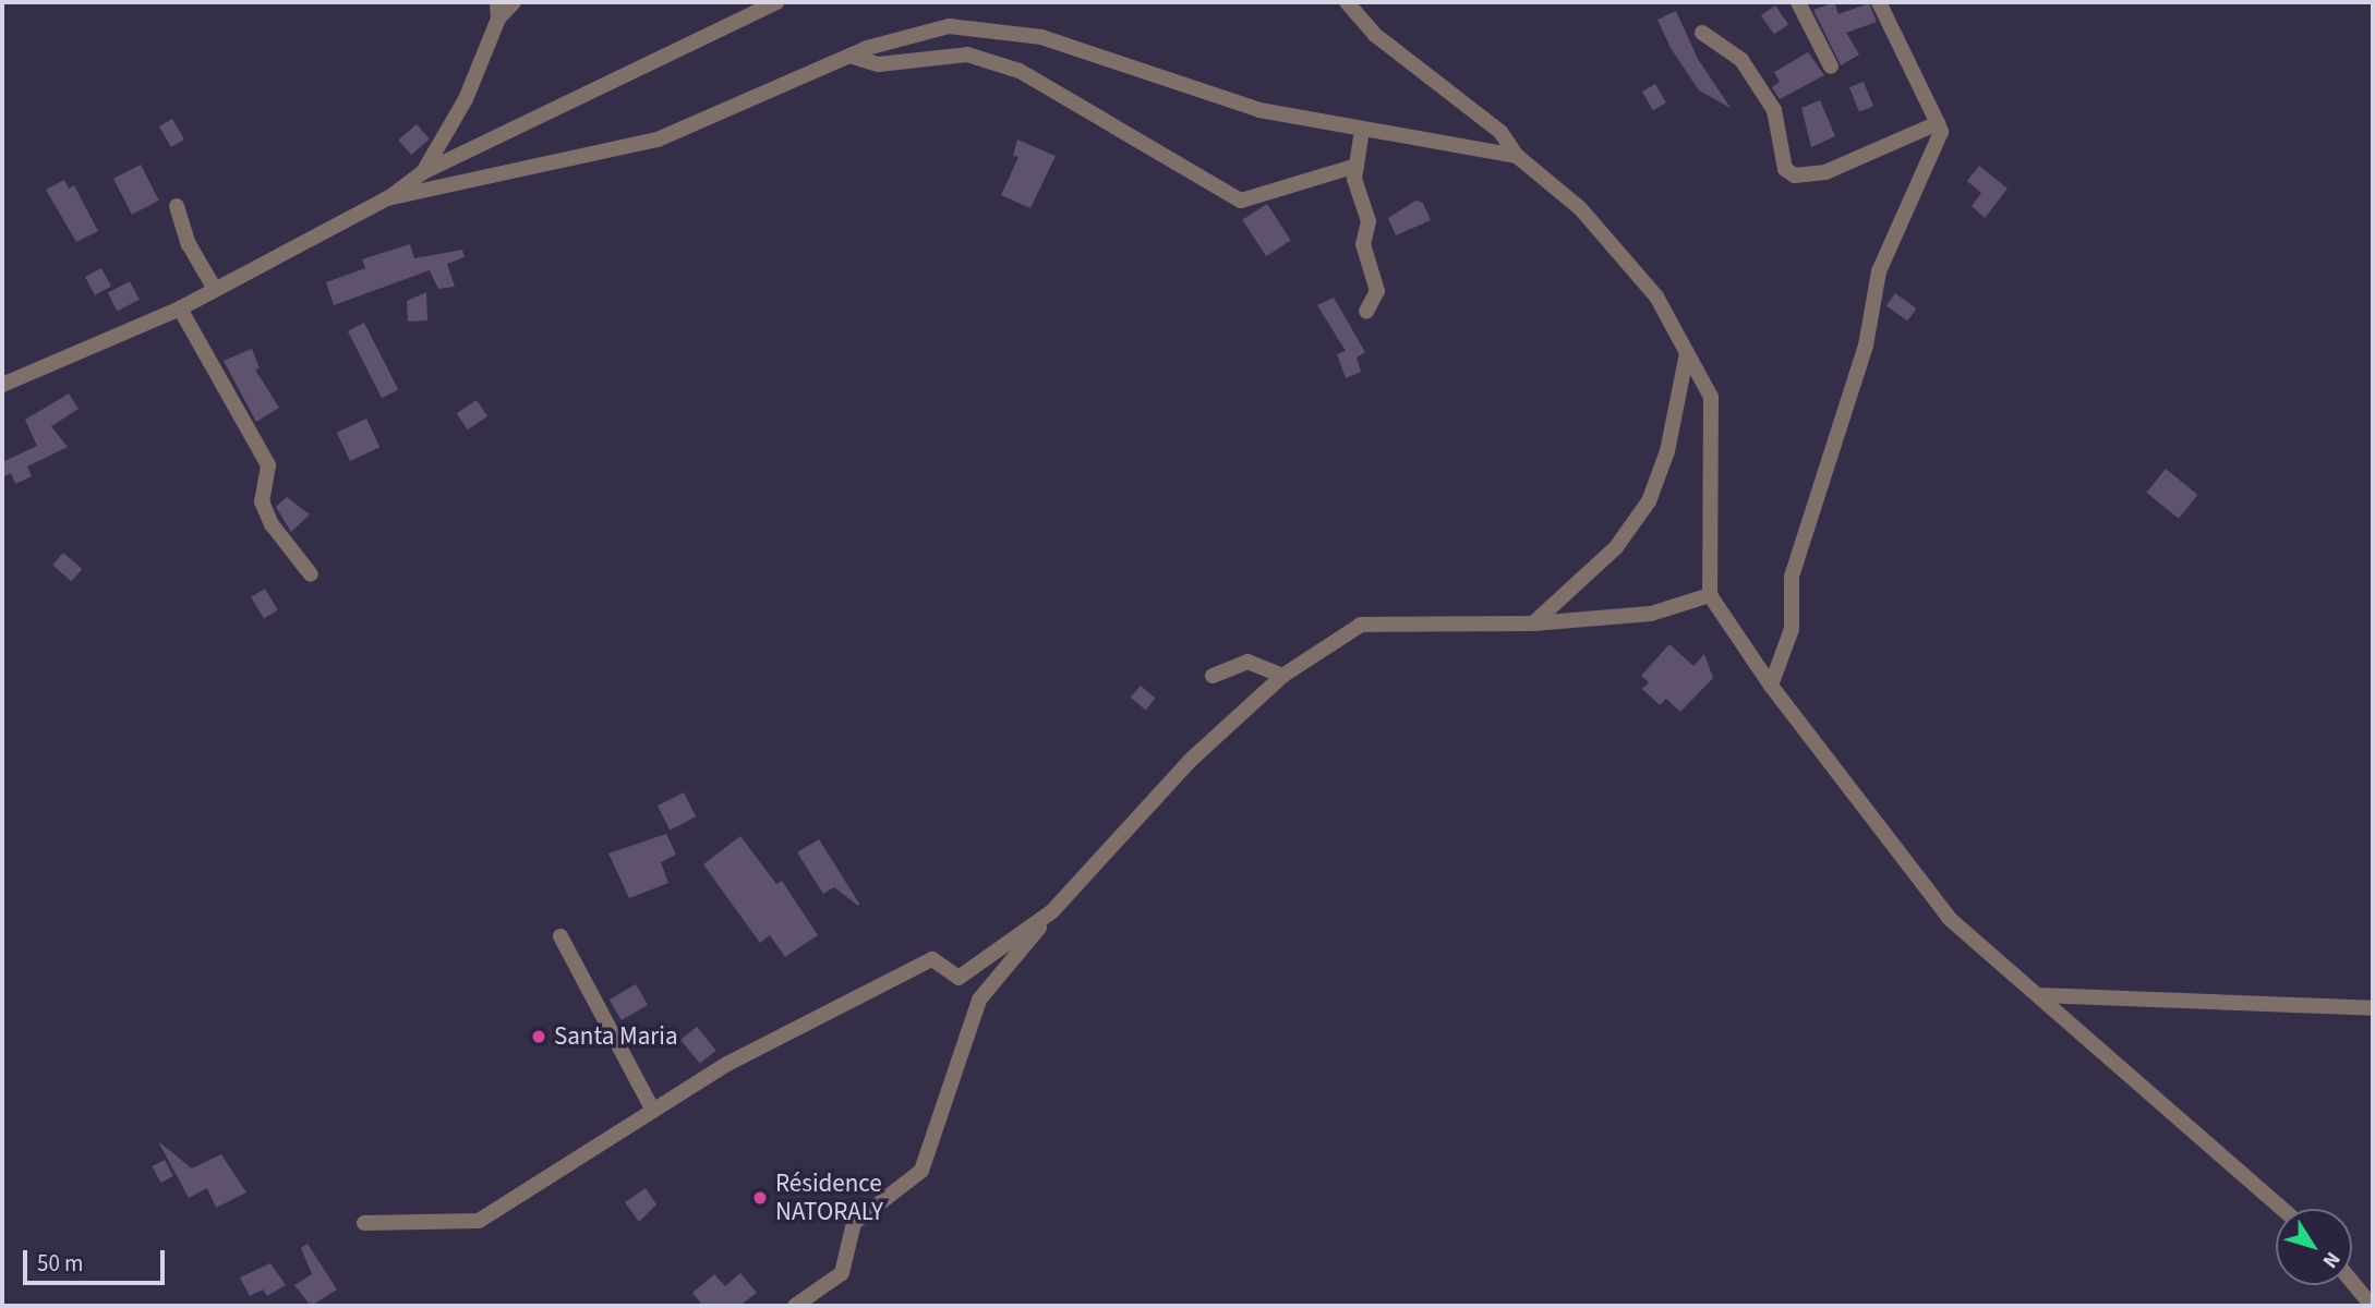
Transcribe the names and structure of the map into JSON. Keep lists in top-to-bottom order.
{
  "places": ["Santa Maria", "Résidence NATORALY"],
  "scale_bar": "50 m",
  "north": "bottom right"
}
